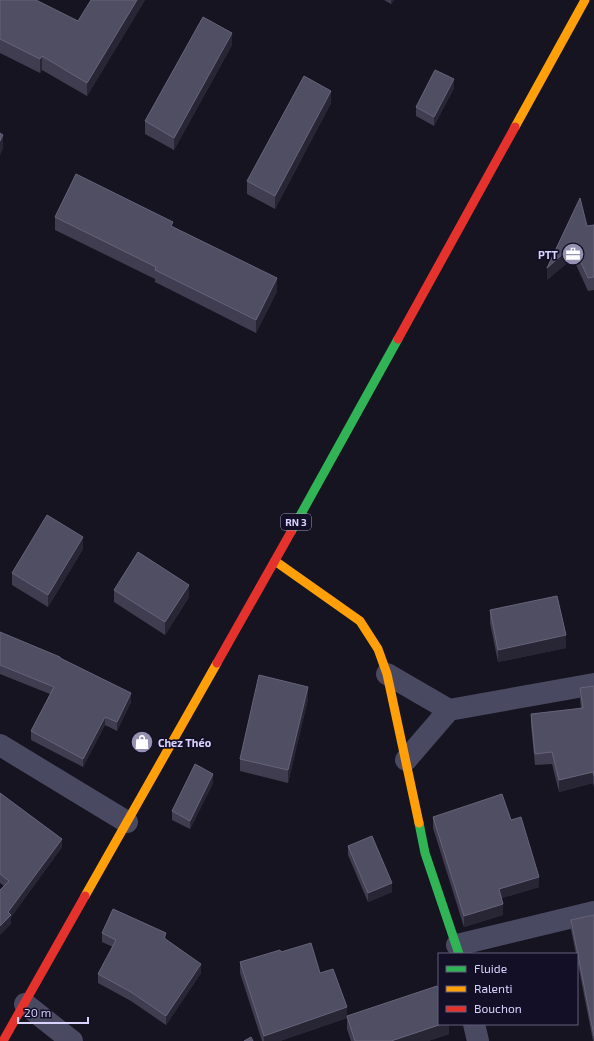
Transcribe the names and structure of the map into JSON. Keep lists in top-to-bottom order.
{
  "streets": {
    "main road": ["RN 3"]
  },
  "places": {
    "office": ["PTT"],
    "shop": ["Chez Théo"]
  },
  "legend": ["Fluide", "Ralenti", "Bouchon"],
  "scale_bar": "20 m"
}
